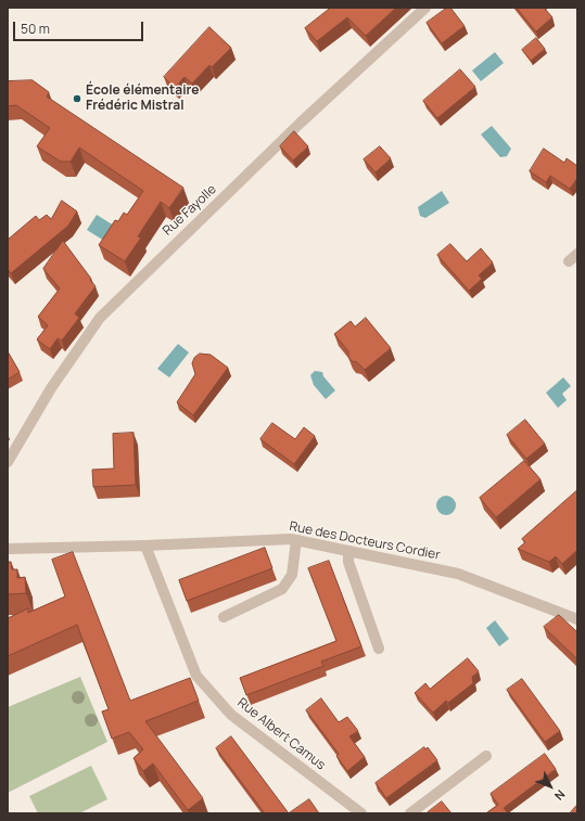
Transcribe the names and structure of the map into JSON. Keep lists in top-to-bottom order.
{
  "streets": {
    "street": ["Rue Fayolle", "Rue des Docteurs Cordier", "Rue Albert Camus"]
  },
  "crossings": [
    ["Rue des Docteurs Cordier", "Rue Albert Camus"]
  ],
  "places": ["École élémentaire Frédéric Mistral"],
  "scale_bar": "50 m",
  "north": "bottom right"
}
